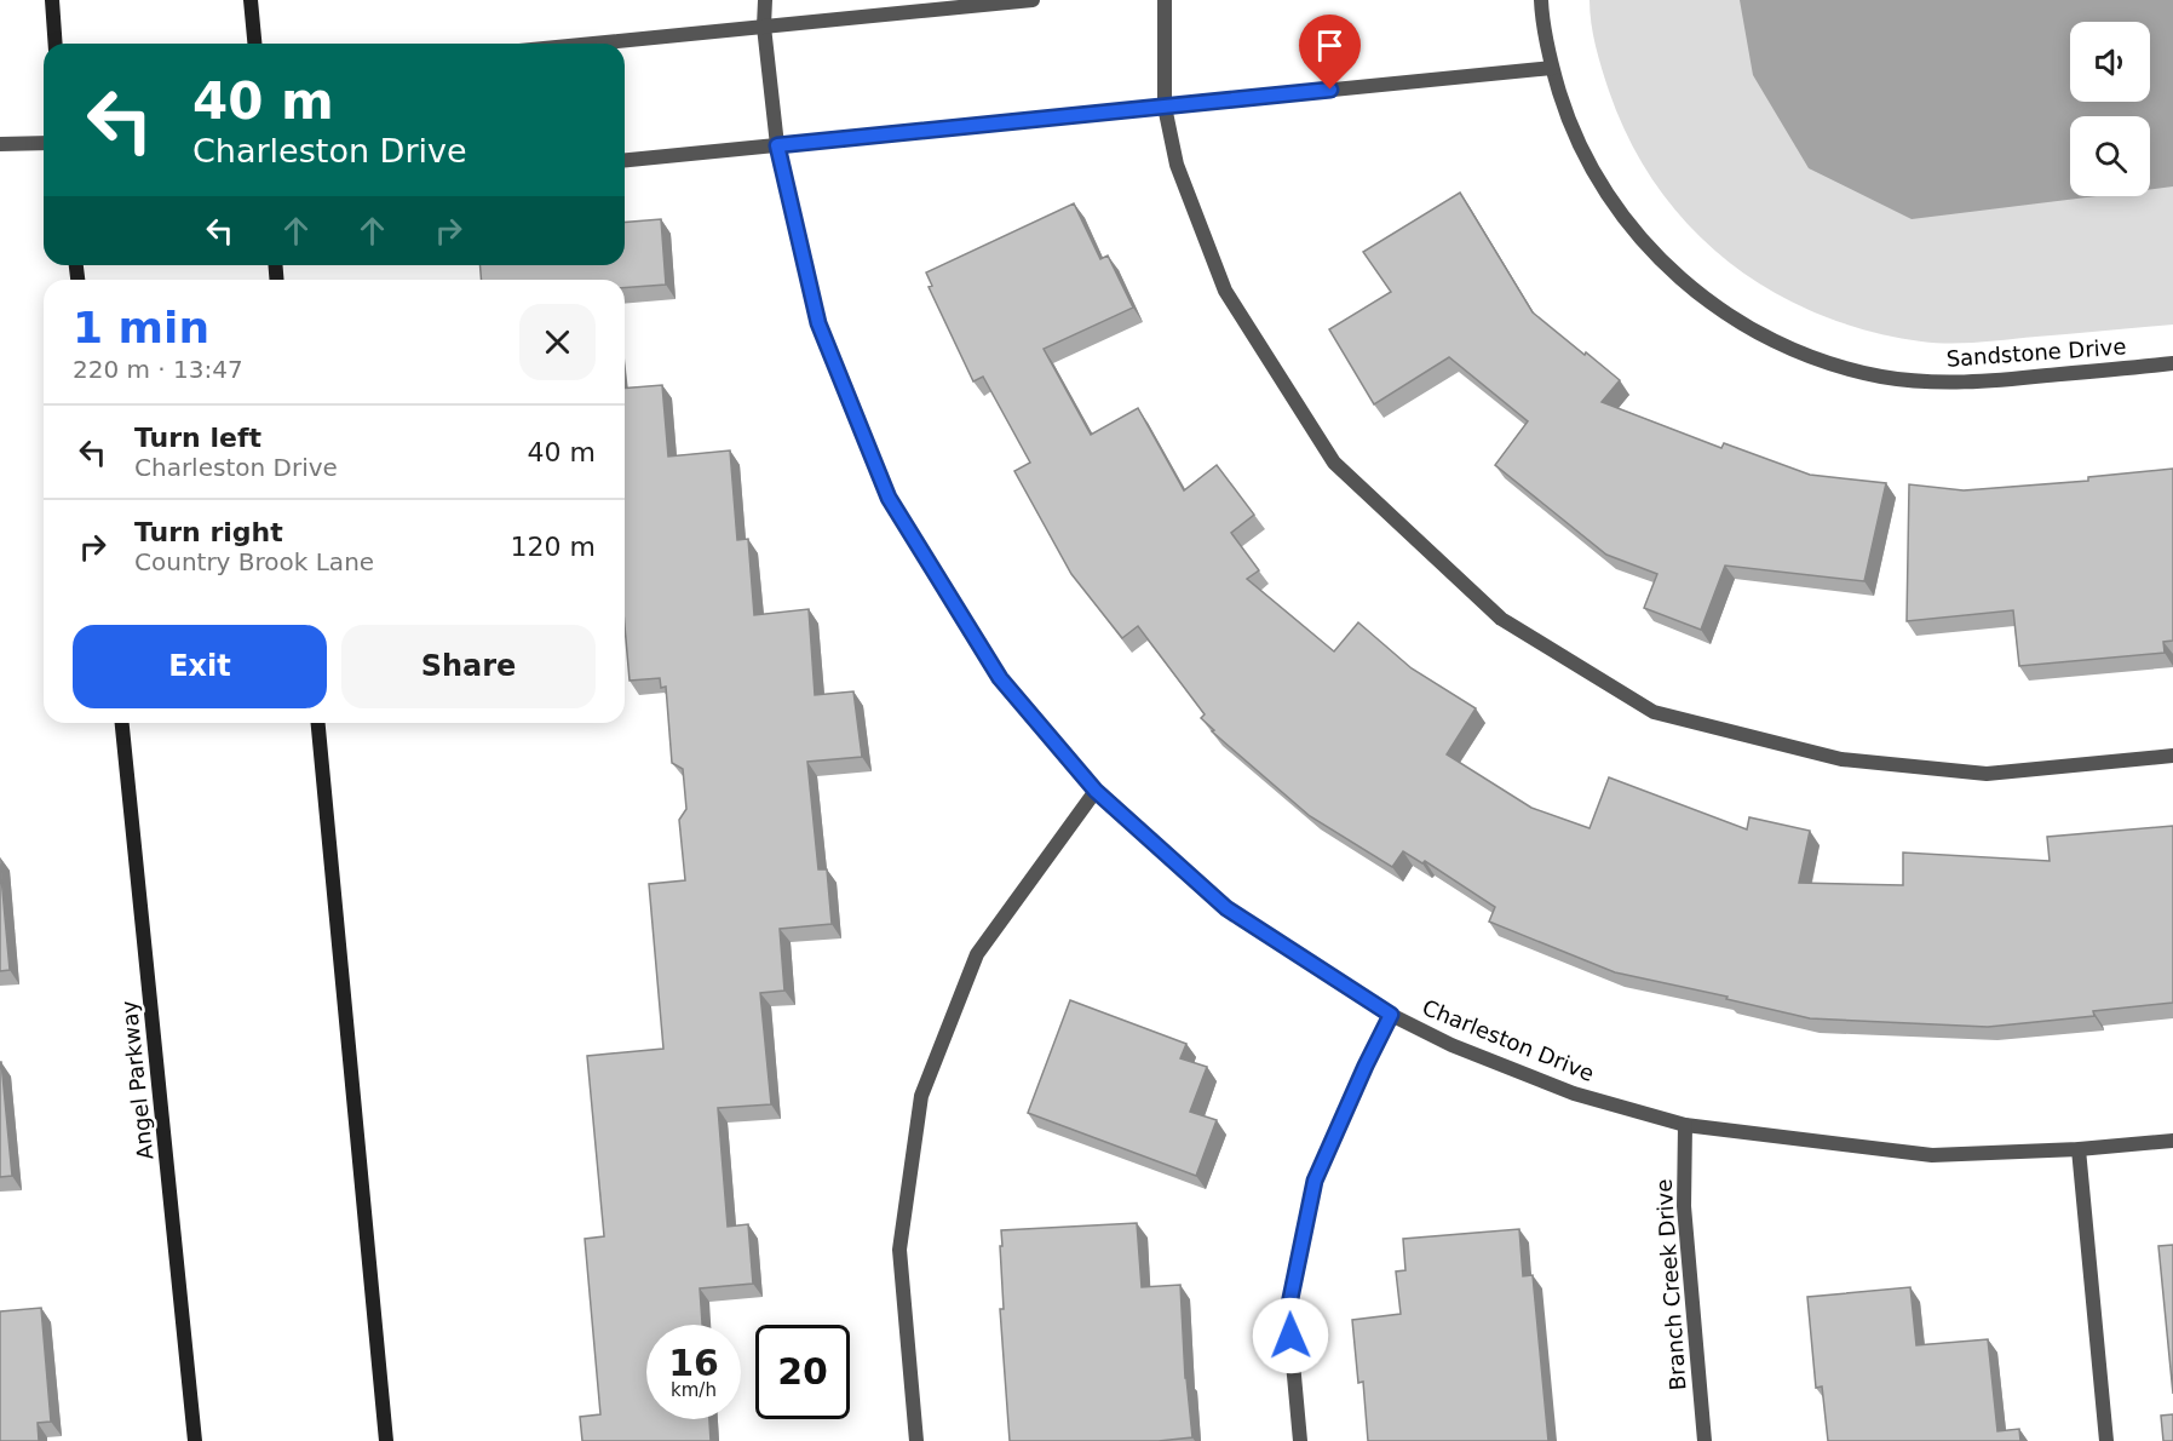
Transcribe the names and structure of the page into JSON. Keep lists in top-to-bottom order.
{
  "streets": {
    "main road": ["Angel Parkway"],
    "street": ["Sandstone Drive", "Charleston Drive", "Branch Creek Drive"]
  },
  "crossings": [
    ["Charleston Drive", "Branch Creek Drive"]
  ],
  "page": {
    "turn": ["40 m", "Charleston Drive"],
    "heading": ["1 min", "220 m · 13:47"],
    "list": [
      {
        "name": "Turn left",
        "note": "Charleston Drive",
        "value": "40 m"
      },
      {
        "name": "Turn right",
        "note": "Country Brook Lane",
        "value": "120 m"
      }
    ],
    "buttons": ["Exit", "Share"],
    "speed": "16 km/h",
    "limit": "20"
  }
}
